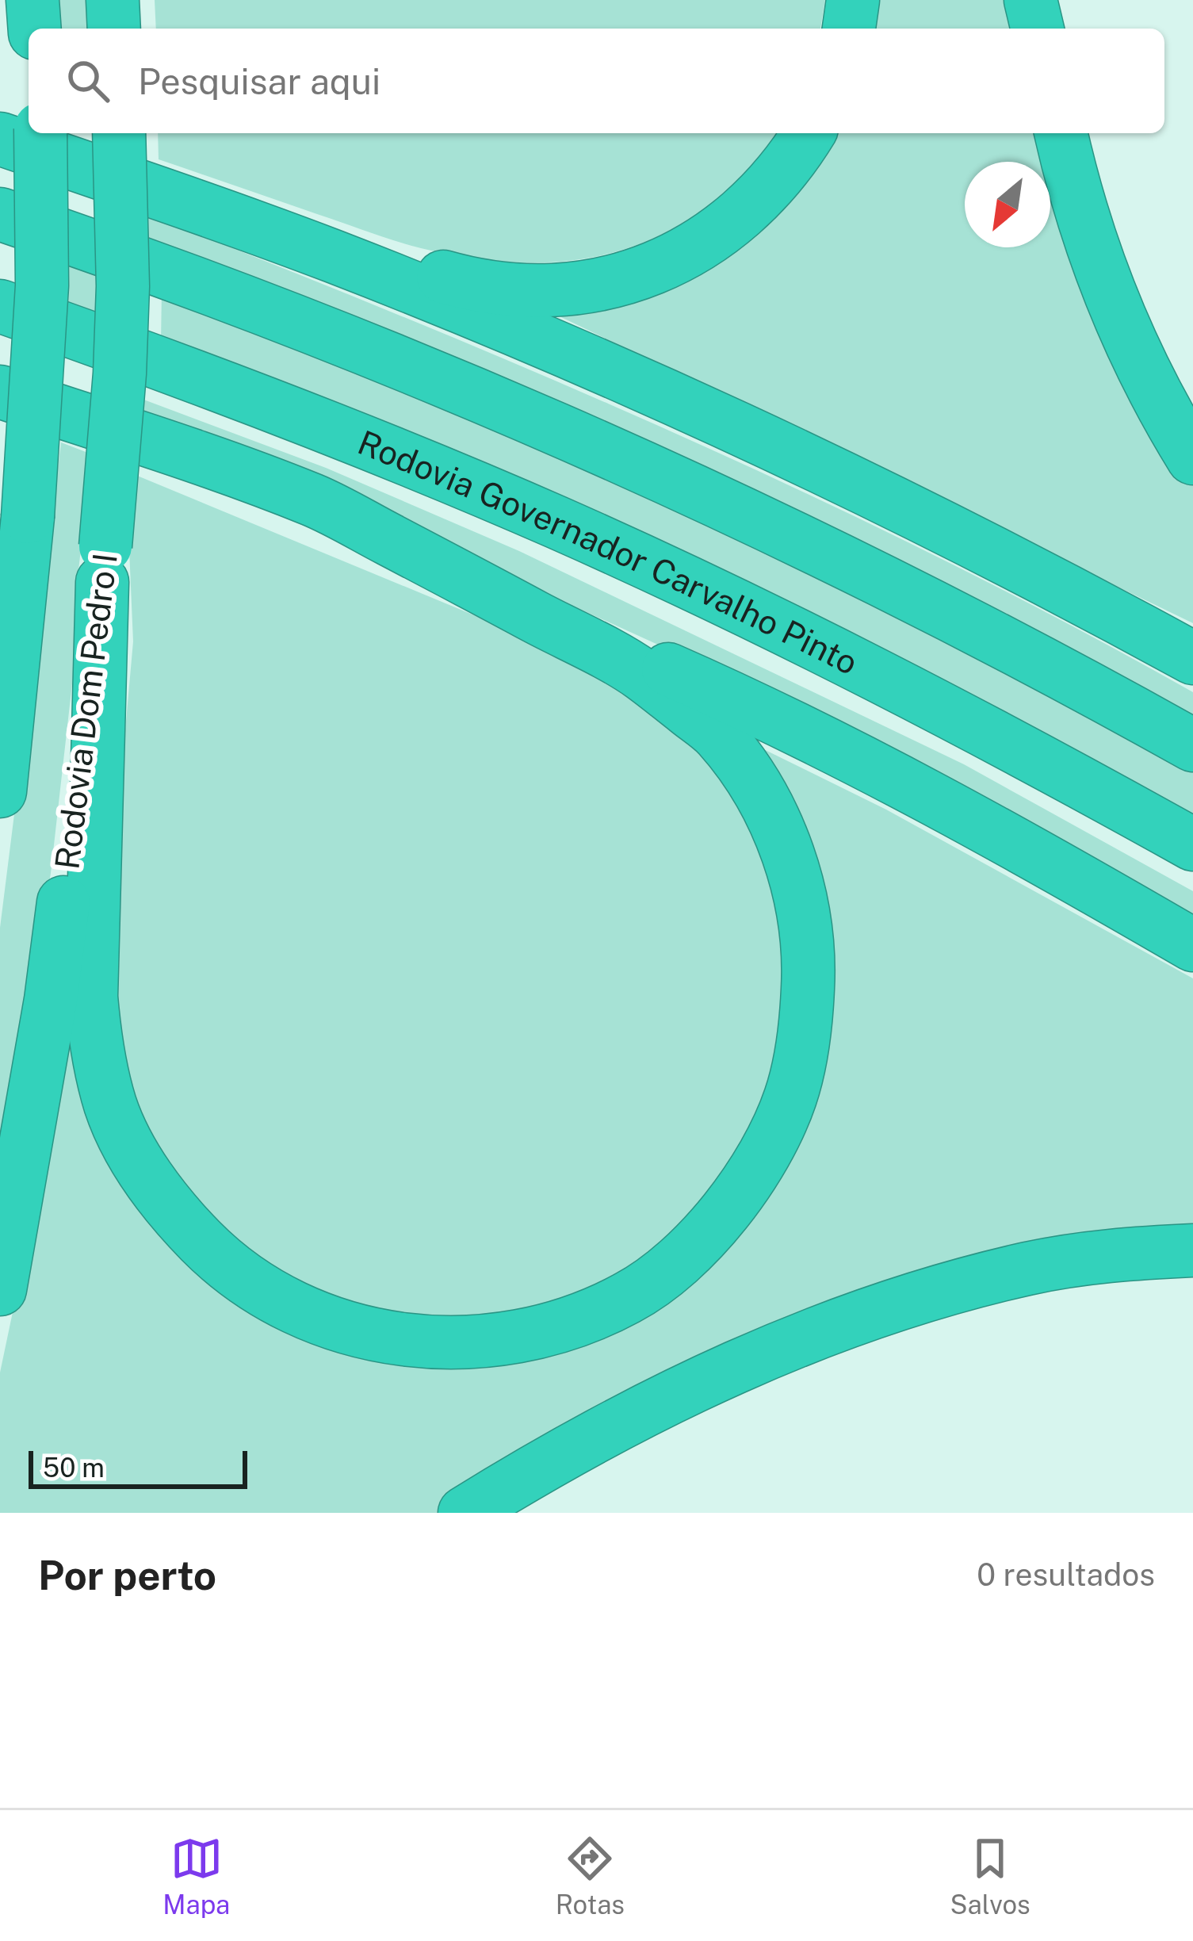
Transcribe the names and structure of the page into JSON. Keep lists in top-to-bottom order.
{
  "streets": {
    "highway": ["Rodovia Governador Carvalho Pinto", "Rodovia Dom Pedro I"]
  },
  "scale_bar": "50 m",
  "north": "bottom left",
  "page": {
    "search": "Pesquisar aqui",
    "scale": "50 m",
    "heading": ["Por perto", "0 resultados"],
    "nav": ["Mapa", "Rotas", "Salvos"]
  }
}
